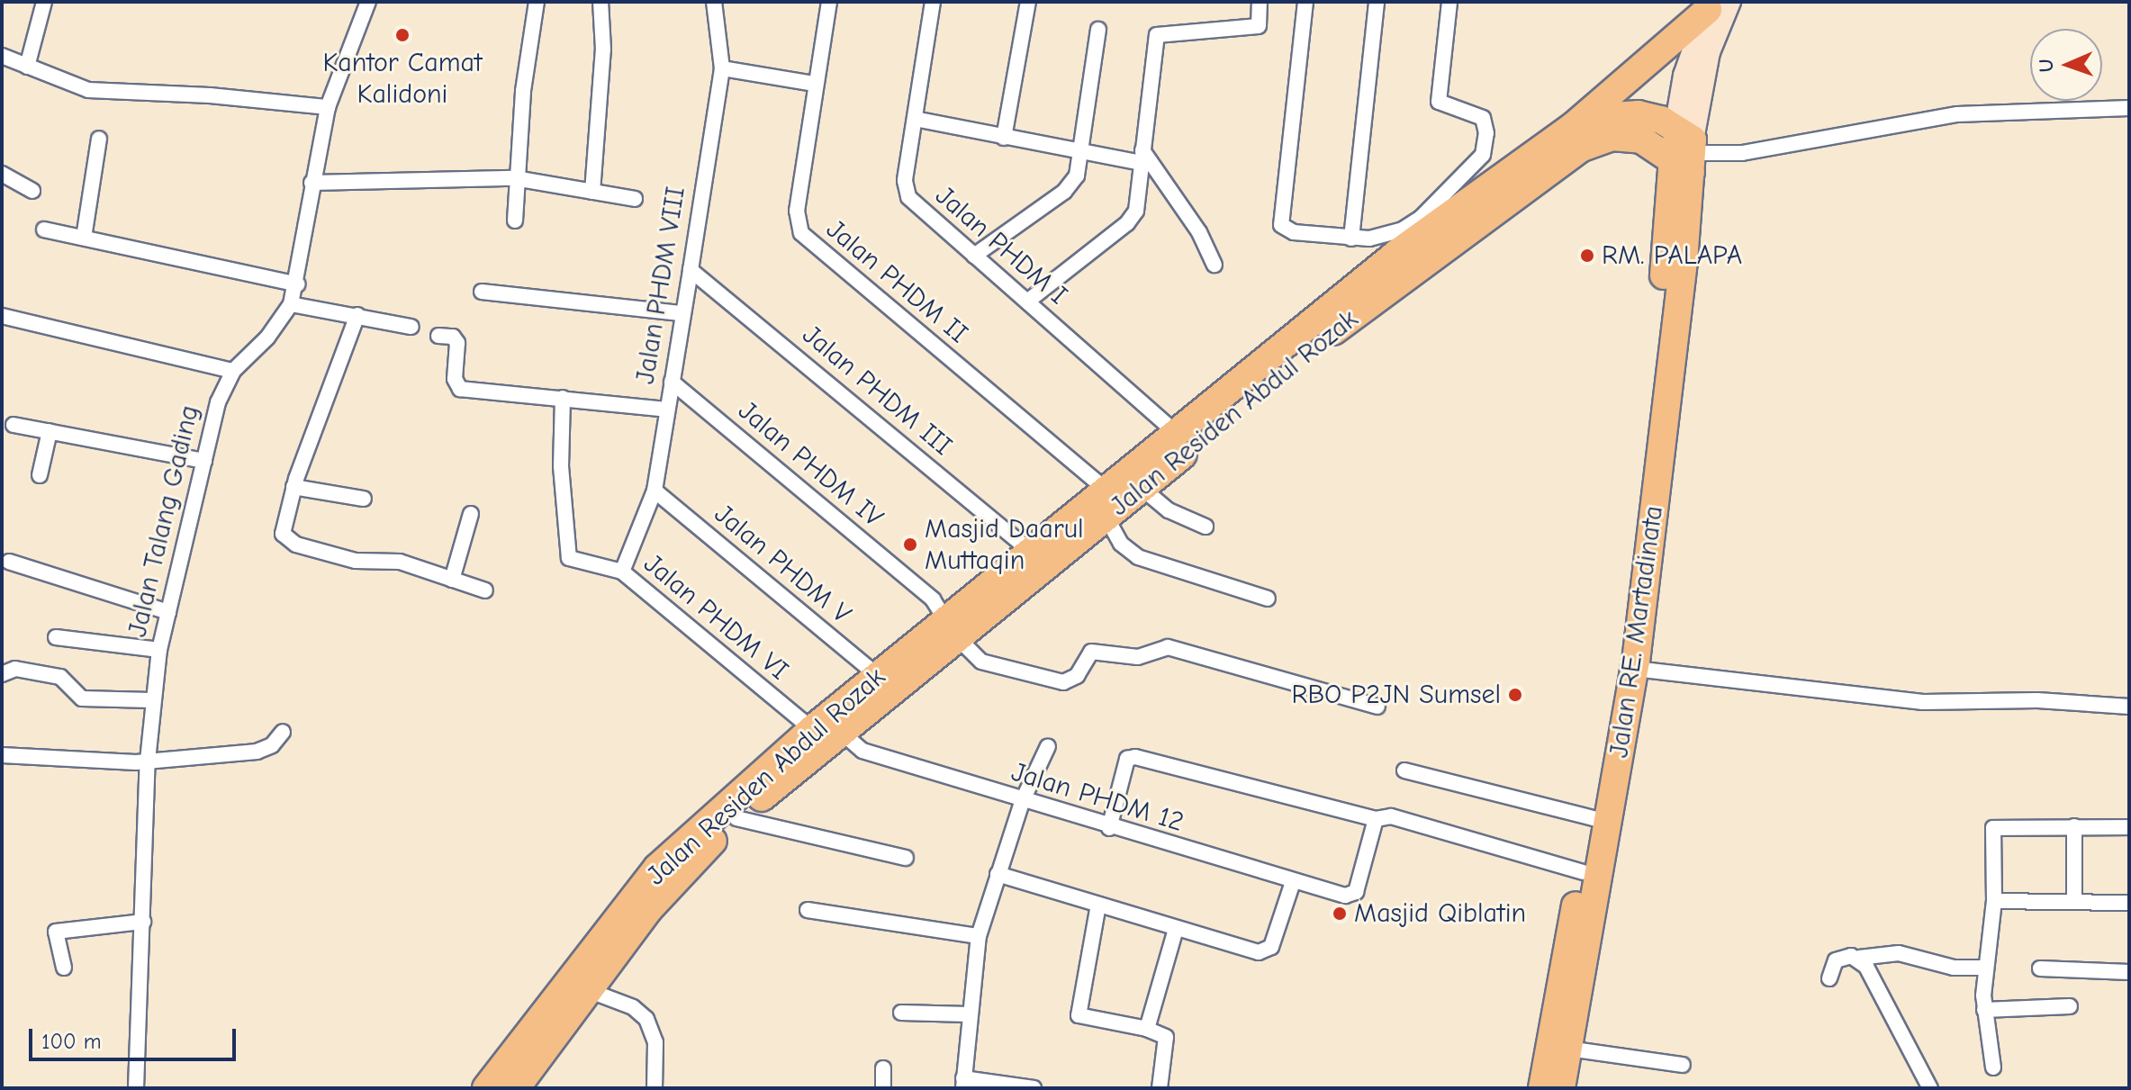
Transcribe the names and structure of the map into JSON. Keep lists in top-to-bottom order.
{
  "streets": {
    "highway": ["Jalan Residen Abdul Rozak", "Jalan RE. Martadinata"],
    "street": [
      "Jalan PHDM I",
      "Jalan PHDM II",
      "Jalan PHDM VIII",
      "Jalan PHDM III",
      "Jalan PHDM IV",
      "Jalan Talang Gading",
      "Jalan PHDM V",
      "Jalan PHDM VI",
      "Jalan PHDM 12"
    ]
  },
  "crossings": [
    ["Jalan PHDM I", "Jalan Residen Abdul Rozak"],
    ["Jalan PHDM II", "Jalan Residen Abdul Rozak"],
    ["Jalan PHDM VIII", "Jalan PHDM III"],
    ["Jalan PHDM VIII", "Jalan PHDM IV"],
    ["Jalan PHDM VIII", "Jalan PHDM V"],
    ["Jalan PHDM VIII", "Jalan PHDM VI"],
    ["Jalan PHDM III", "Jalan Residen Abdul Rozak"],
    ["Jalan Residen Abdul Rozak", "Jalan PHDM IV"],
    ["Jalan Residen Abdul Rozak", "Jalan PHDM V"],
    ["Jalan Residen Abdul Rozak", "Jalan PHDM VI"],
    ["Jalan Residen Abdul Rozak", "Jalan RE. Martadinata"],
    ["Jalan Residen Abdul Rozak", "Jalan PHDM 12"]
  ],
  "places": [
    "Kantor Camat Kalidoni",
    "RM. PALAPA",
    "Masjid Daarul Muttaqin",
    "RBO P2JN Sumsel",
    "Masjid Qiblatin"
  ],
  "scale_bar": "100 m",
  "north": "left"
}
